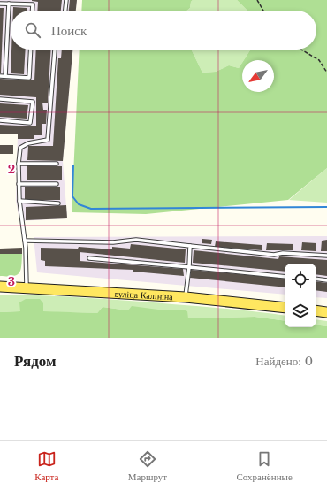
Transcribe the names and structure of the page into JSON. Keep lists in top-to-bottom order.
{
  "streets": {
    "main road": ["вуліца Калініна"]
  },
  "north": "bottom left",
  "page": {
    "search": "Поиск",
    "heading": ["Рядом", "Найдено: 0"],
    "nav": ["Карта", "Маршрут", "Сохранённые"]
  },
  "grid": {
    "rows": ["2", "3"]
  }
}
